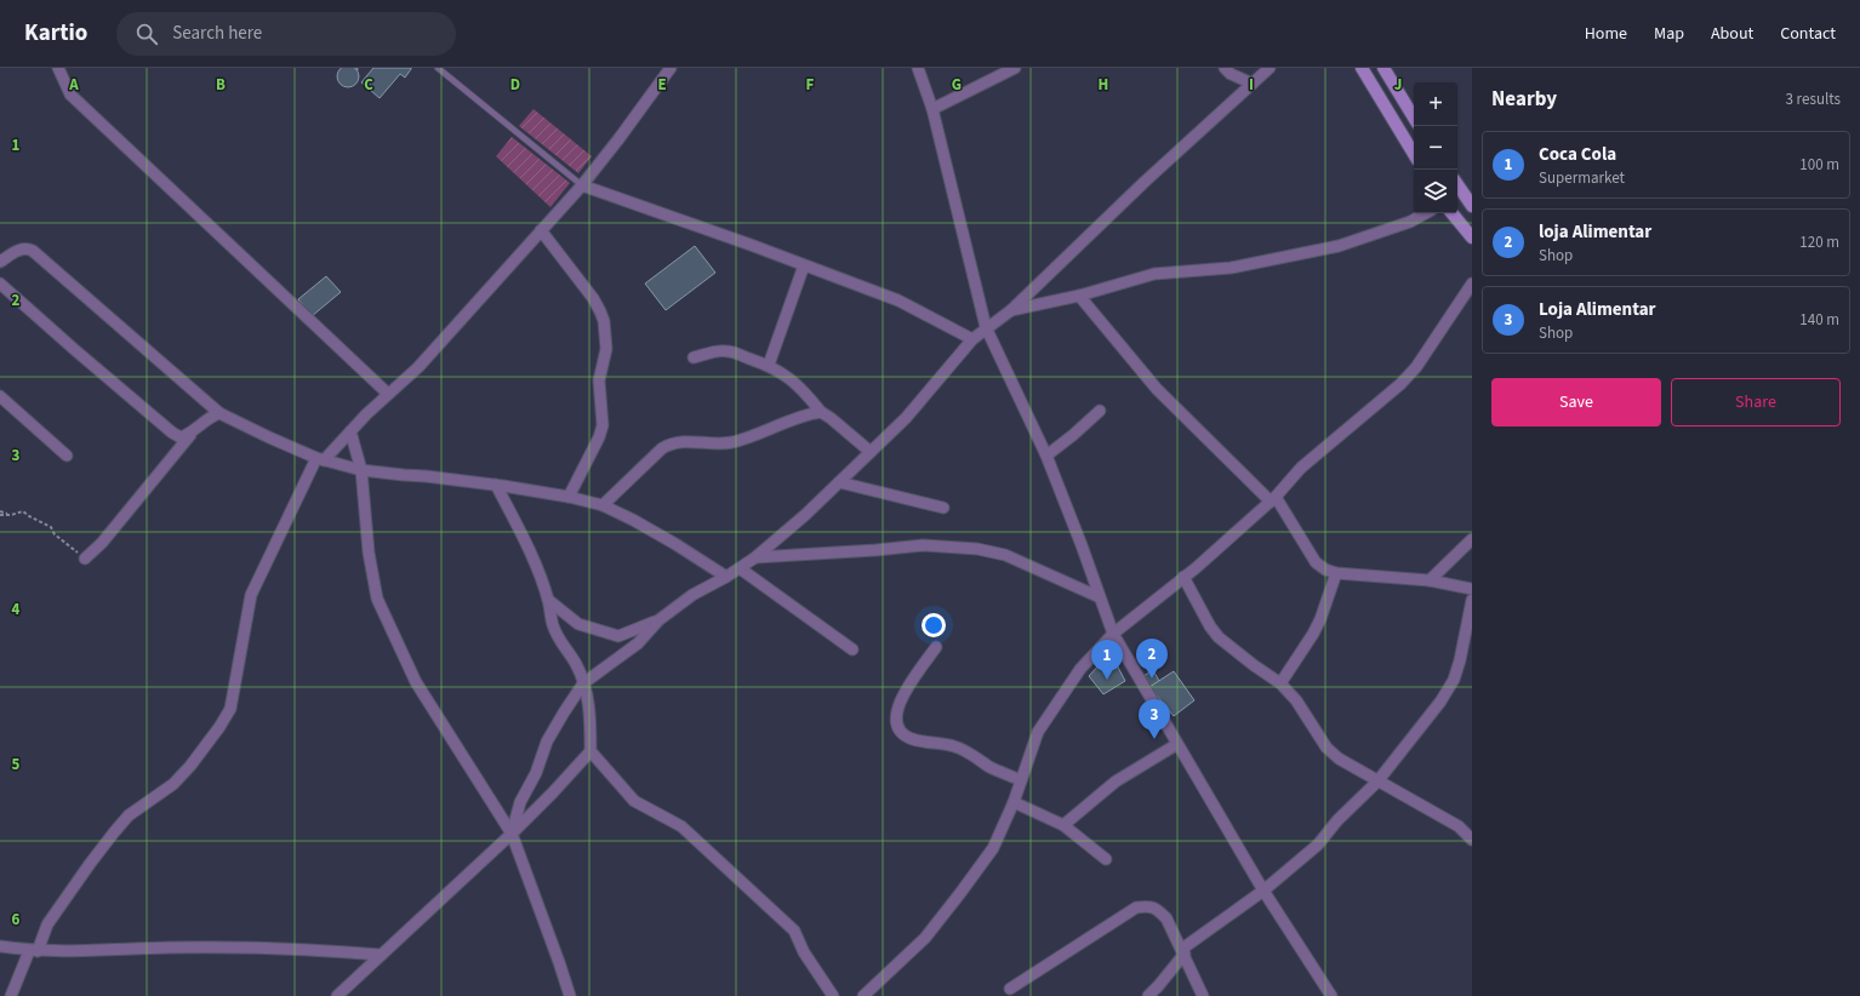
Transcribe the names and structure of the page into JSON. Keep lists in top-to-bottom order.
{
  "page": {
    "header": "Kartio",
    "search": "Search here",
    "nav": [
      "Home",
      "Map",
      "About",
      "Contact"
    ],
    "heading": ["Nearby", "3 results"],
    "map_buttons": ["+", "−"],
    "list": [
      {
        "mark": "1",
        "name": "Coca Cola",
        "note": "Supermarket",
        "value": "100 m"
      },
      {
        "mark": "2",
        "name": "loja Alimentar",
        "note": "Shop",
        "value": "120 m"
      },
      {
        "mark": "3",
        "name": "Loja Alimentar",
        "note": "Shop",
        "value": "140 m"
      }
    ],
    "buttons": ["Save", "Share"],
    "pins": ["2", "1", "3"]
  },
  "grid": {
    "columns": [
      "A",
      "B",
      "C",
      "D",
      "E",
      "F",
      "G",
      "H",
      "I",
      "J"
    ],
    "rows": [
      "1",
      "2",
      "3",
      "4",
      "5",
      "6"
    ]
  }
}
